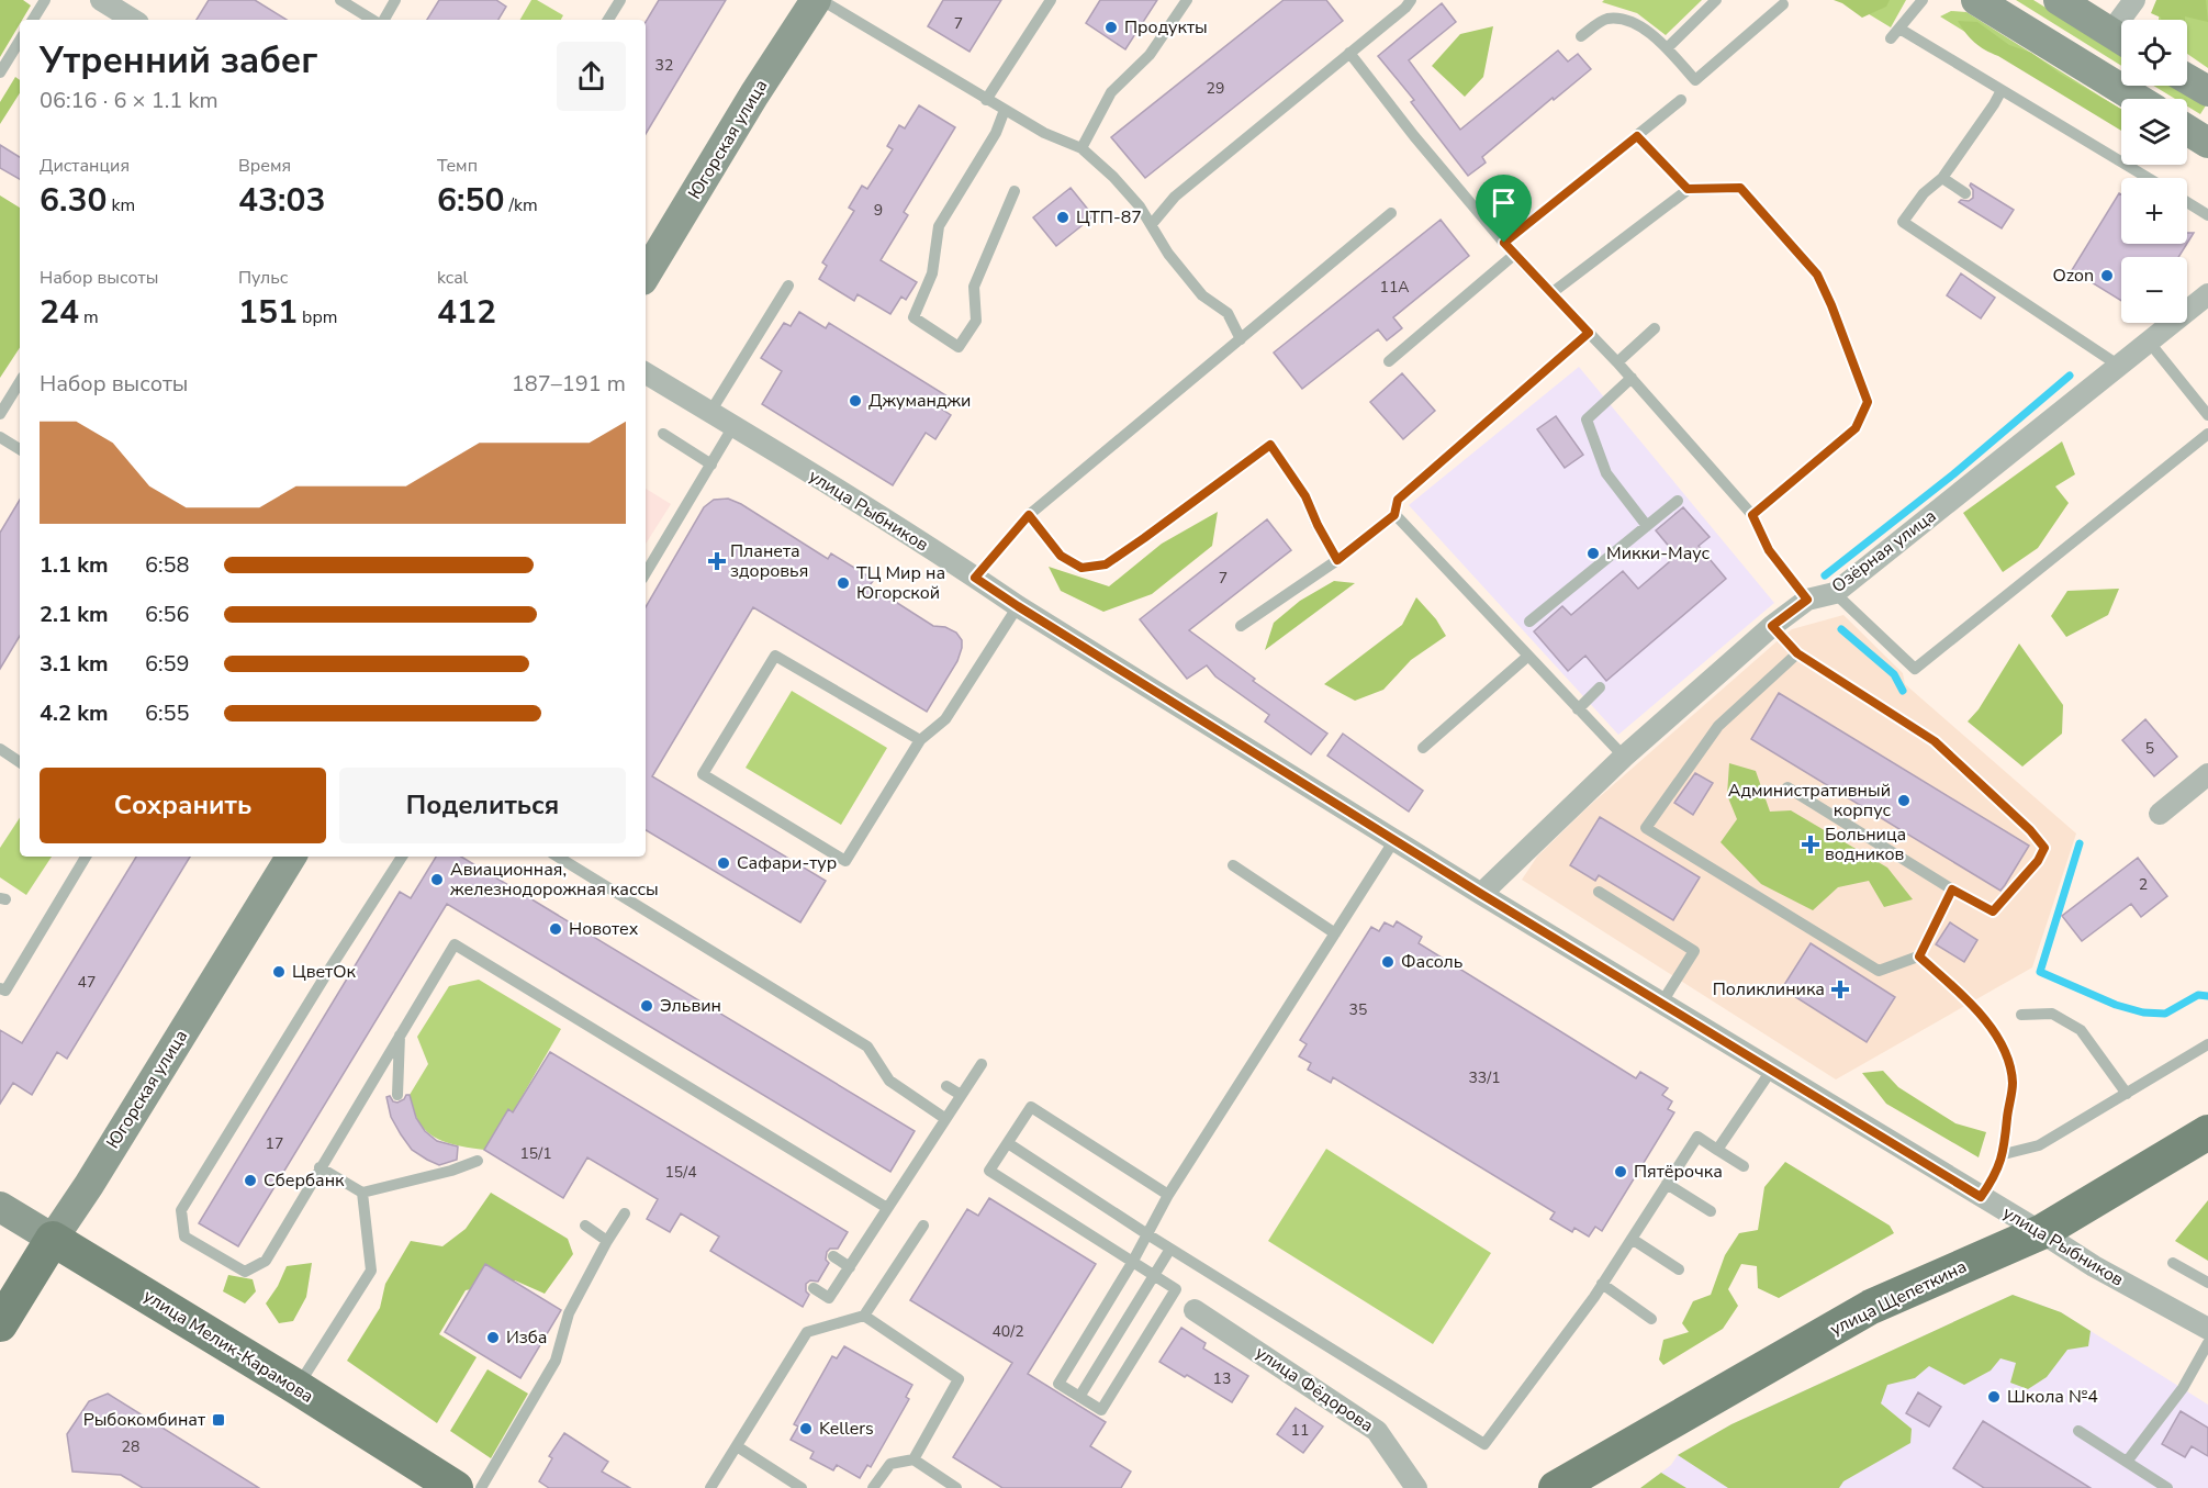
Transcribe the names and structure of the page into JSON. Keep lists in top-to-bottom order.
{
  "streets": {
    "main road": ["Югорская улица", "улица Щепеткина", "улица Мелик-Карамова"],
    "street": ["улица Рыбников", "Озёрная улица", "улица Фёдорова"]
  },
  "crossings": [
    ["Югорская улица", "улица Мелик-Карамова"],
    ["улица Рыбников", "Озёрная улица"],
    ["улица Рыбников", "улица Щепеткина"]
  ],
  "places": {
    "other": [
      "Продукты",
      "ЦТП-87",
      "Ozon",
      "Джуманджи",
      "Микки-Маус",
      "ТЦ Мир на Югорской",
      "Административный корпус",
      "Сафари-тур",
      "Авиационная, железнодорожная кассы",
      "Новотех",
      "Фасоль",
      "ЦветОк",
      "Эльвин",
      "Пятёрочка",
      "Сбербанк",
      "Изба",
      "Школа №4",
      "Kellers"
    ],
    "health": ["Планета здоровья", "Больница водников", "Поликлиника"],
    "transit": ["Рыбокомбинат"]
  },
  "house_numbers": [
    "7",
    "32",
    "29",
    "9",
    "11А",
    "7",
    "5",
    "2",
    "47",
    "35",
    "33/1",
    "17",
    "15/1",
    "15/4",
    "40/2",
    "13",
    "11",
    "28"
  ],
  "page": {
    "map_buttons": ["+", "−"],
    "heading": ["Утренний забег", "06:16 · 6 × 1.1 km"],
    "stats": [
      ["Дистанция", "6.30 km"],
      ["Время", "43:03"],
      ["Темп", "6:50 /km"],
      ["Набор высоты", "24 m"],
      ["Пульс", "151 bpm"],
      ["kcal", "412"]
    ],
    "chart": ["Набор высоты", "187–191 m"],
    "list": [
      {
        "name": "1.1 km",
        "note": "6:58"
      },
      {
        "name": "2.1 km",
        "note": "6:56"
      },
      {
        "name": "3.1 km",
        "note": "6:59"
      },
      {
        "name": "4.2 km",
        "note": "6:55"
      }
    ],
    "buttons": ["Сохранить", "Поделиться"]
  }
}
